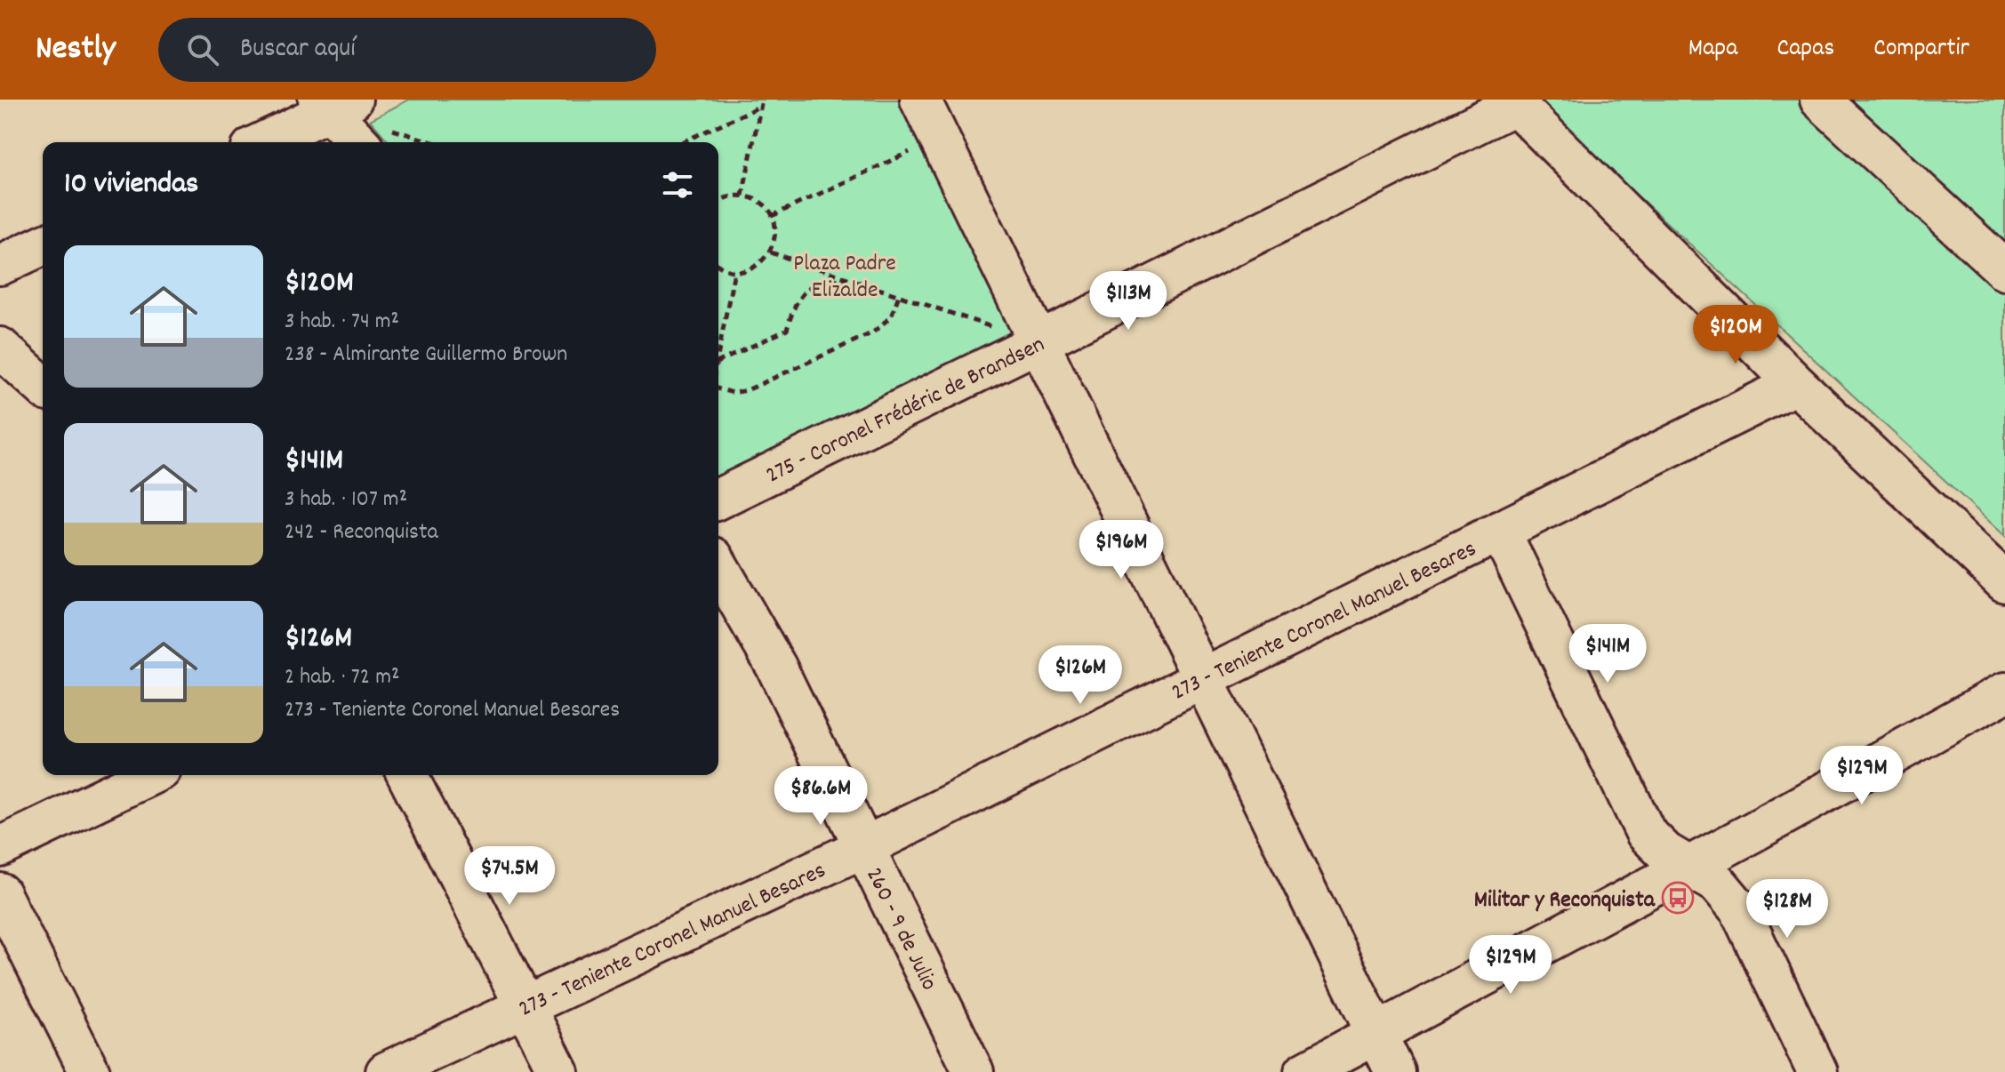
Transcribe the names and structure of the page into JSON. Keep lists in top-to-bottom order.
{
  "streets": {
    "street": ["275 - Coronel Frédéric de Brandsen", "273 - Teniente Coronel Manuel Besares", "260 - 9 de Julio"]
  },
  "crossings": [
    ["273 - Teniente Coronel Manuel Besares", "260 - 9 de Julio"]
  ],
  "parks": ["Plaza Padre Elizalde"],
  "places": {
    "bus stop": ["Militar y Reconquista"]
  },
  "page": {
    "header": "Nestly",
    "search": "Buscar aquí",
    "nav": ["Mapa", "Capas", "Compartir"],
    "heading": "10 viviendas",
    "list": [
      {
        "name": "$120M",
        "note": "3 hab. · 74 m² · 238 - Almirante Guillermo Brown"
      },
      {
        "name": "$141M",
        "note": "3 hab. · 107 m² · 242 - Reconquista"
      },
      {
        "name": "$126M",
        "note": "2 hab. · 72 m² · 273 - Teniente Coronel Manuel Besares"
      }
    ],
    "price": [
      "$113M",
      "$120M",
      "$196M",
      "$141M",
      "$126M",
      "$129M",
      "$86.6M",
      "$74.5M",
      "$128M",
      "$129M"
    ]
  }
}
